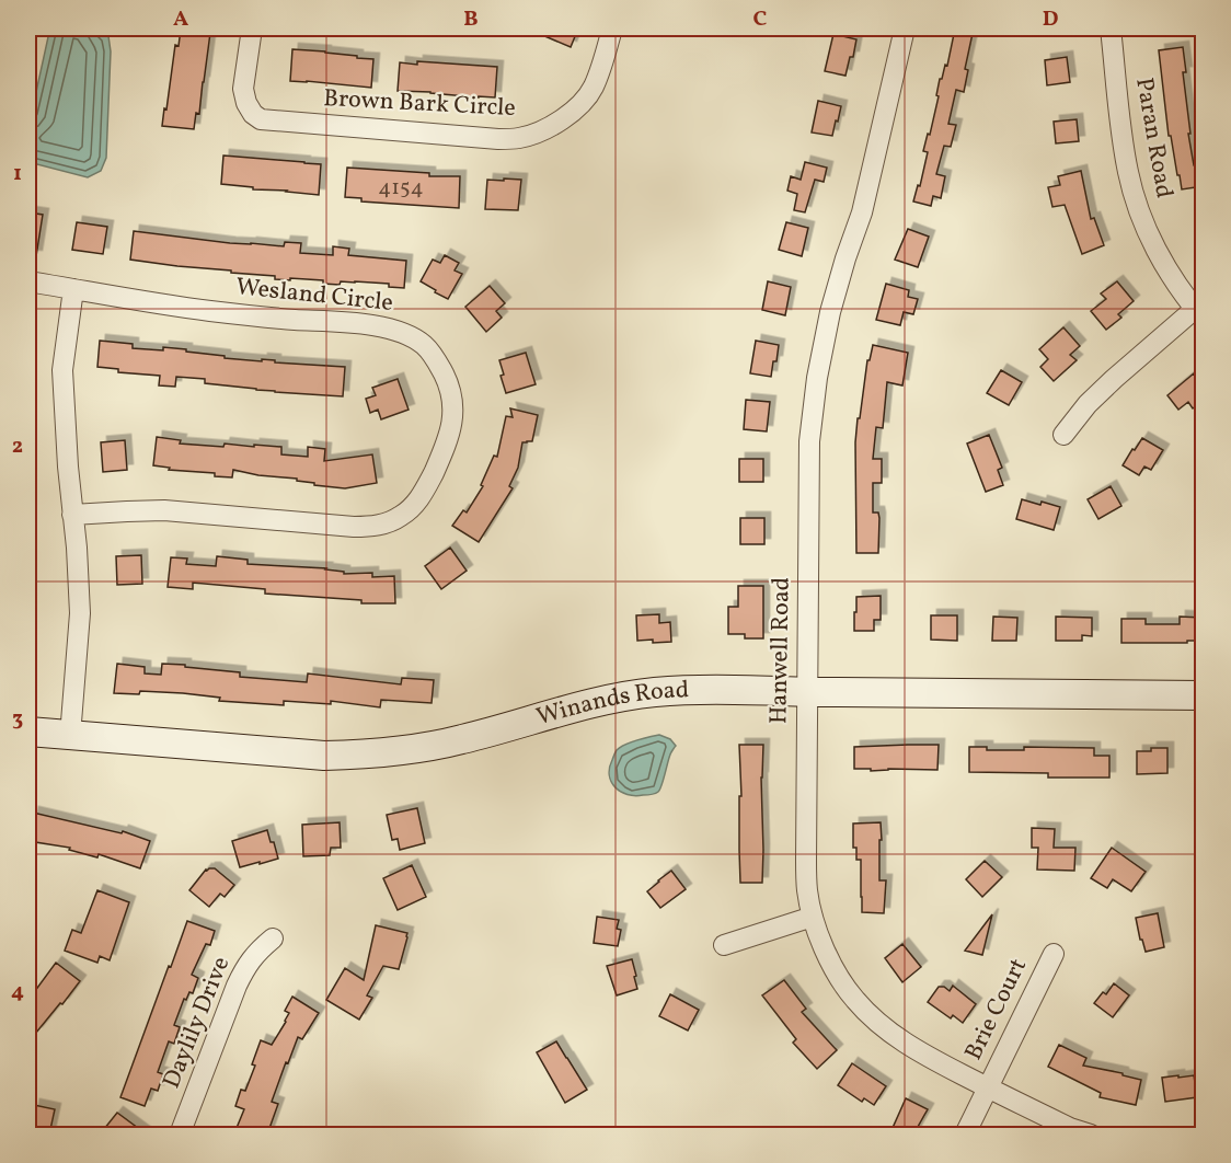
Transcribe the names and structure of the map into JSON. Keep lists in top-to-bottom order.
{
  "streets": {
    "street": [
      "Brown Bark Circle",
      "Paran Road",
      "Wesland Circle",
      "Hanwell Road",
      "Winands Road",
      "Brie Court",
      "Daylily Drive"
    ]
  },
  "crossings": [
    ["Hanwell Road", "Winands Road"],
    ["Hanwell Road", "Brie Court"]
  ],
  "house_numbers": ["4154"],
  "grid": {
    "columns": [
      "A",
      "B",
      "C",
      "D"
    ],
    "rows": [
      "1",
      "2",
      "3",
      "4"
    ]
  }
}
